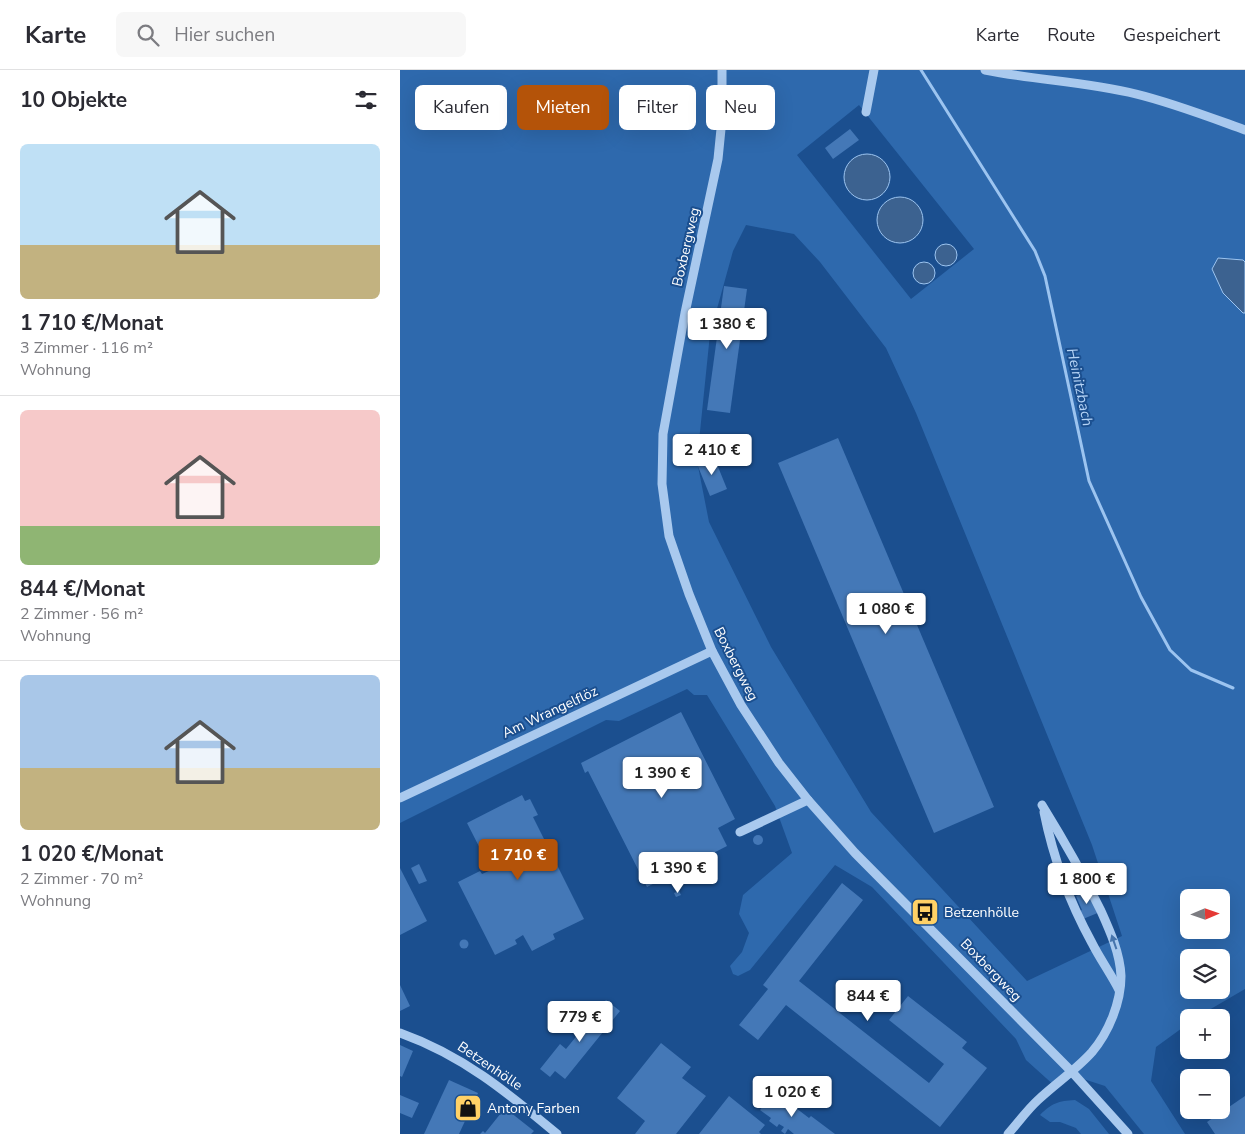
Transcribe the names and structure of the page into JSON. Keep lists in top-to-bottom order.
{
  "streets": {
    "street": ["Boxbergweg", "Am Wrangelflöz", "Betzenhölle"]
  },
  "crossings": [
    ["Boxbergweg", "Am Wrangelflöz"]
  ],
  "water": ["Heinitzbach"],
  "places": {
    "bus stop": ["Betzenhölle"],
    "shop": ["Antony Farben"]
  },
  "north": "right",
  "page": {
    "header": "Karte",
    "search": "Hier suchen",
    "nav": ["Karte", "Route", "Gespeichert"],
    "heading": "10 Objekte",
    "chip": [
      "Kaufen",
      "Mieten",
      "Filter",
      "Neu"
    ],
    "list": [
      {
        "name": "1 710 €/Monat",
        "note": "3 Zimmer · 116 m² · Wohnung"
      },
      {
        "name": "844 €/Monat",
        "note": "2 Zimmer · 56 m² · Wohnung"
      },
      {
        "name": "1 020 €/Monat",
        "note": "2 Zimmer · 70 m² · Wohnung"
      }
    ],
    "price": [
      "1 380 €",
      "2 410 €",
      "1 080 €",
      "1 390 €",
      "1 710 €",
      "1 390 €",
      "1 800 €",
      "844 €",
      "779 €",
      "1 020 €"
    ],
    "map_buttons": ["+", "−"]
  }
}
